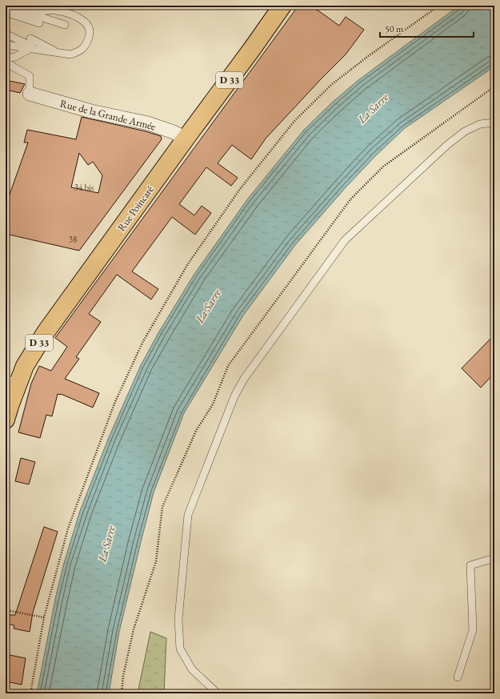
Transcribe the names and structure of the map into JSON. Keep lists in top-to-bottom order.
{
  "streets": {
    "main road": ["D 33", "Rue Poincaré"],
    "street": ["Rue de la Grande Armée"]
  },
  "crossings": [
    ["Rue de la Grande Armée", "Rue Poincaré"]
  ],
  "water": ["La Sarre"],
  "house_numbers": ["34 bis", "38"],
  "scale_bar": "50 m"
}
